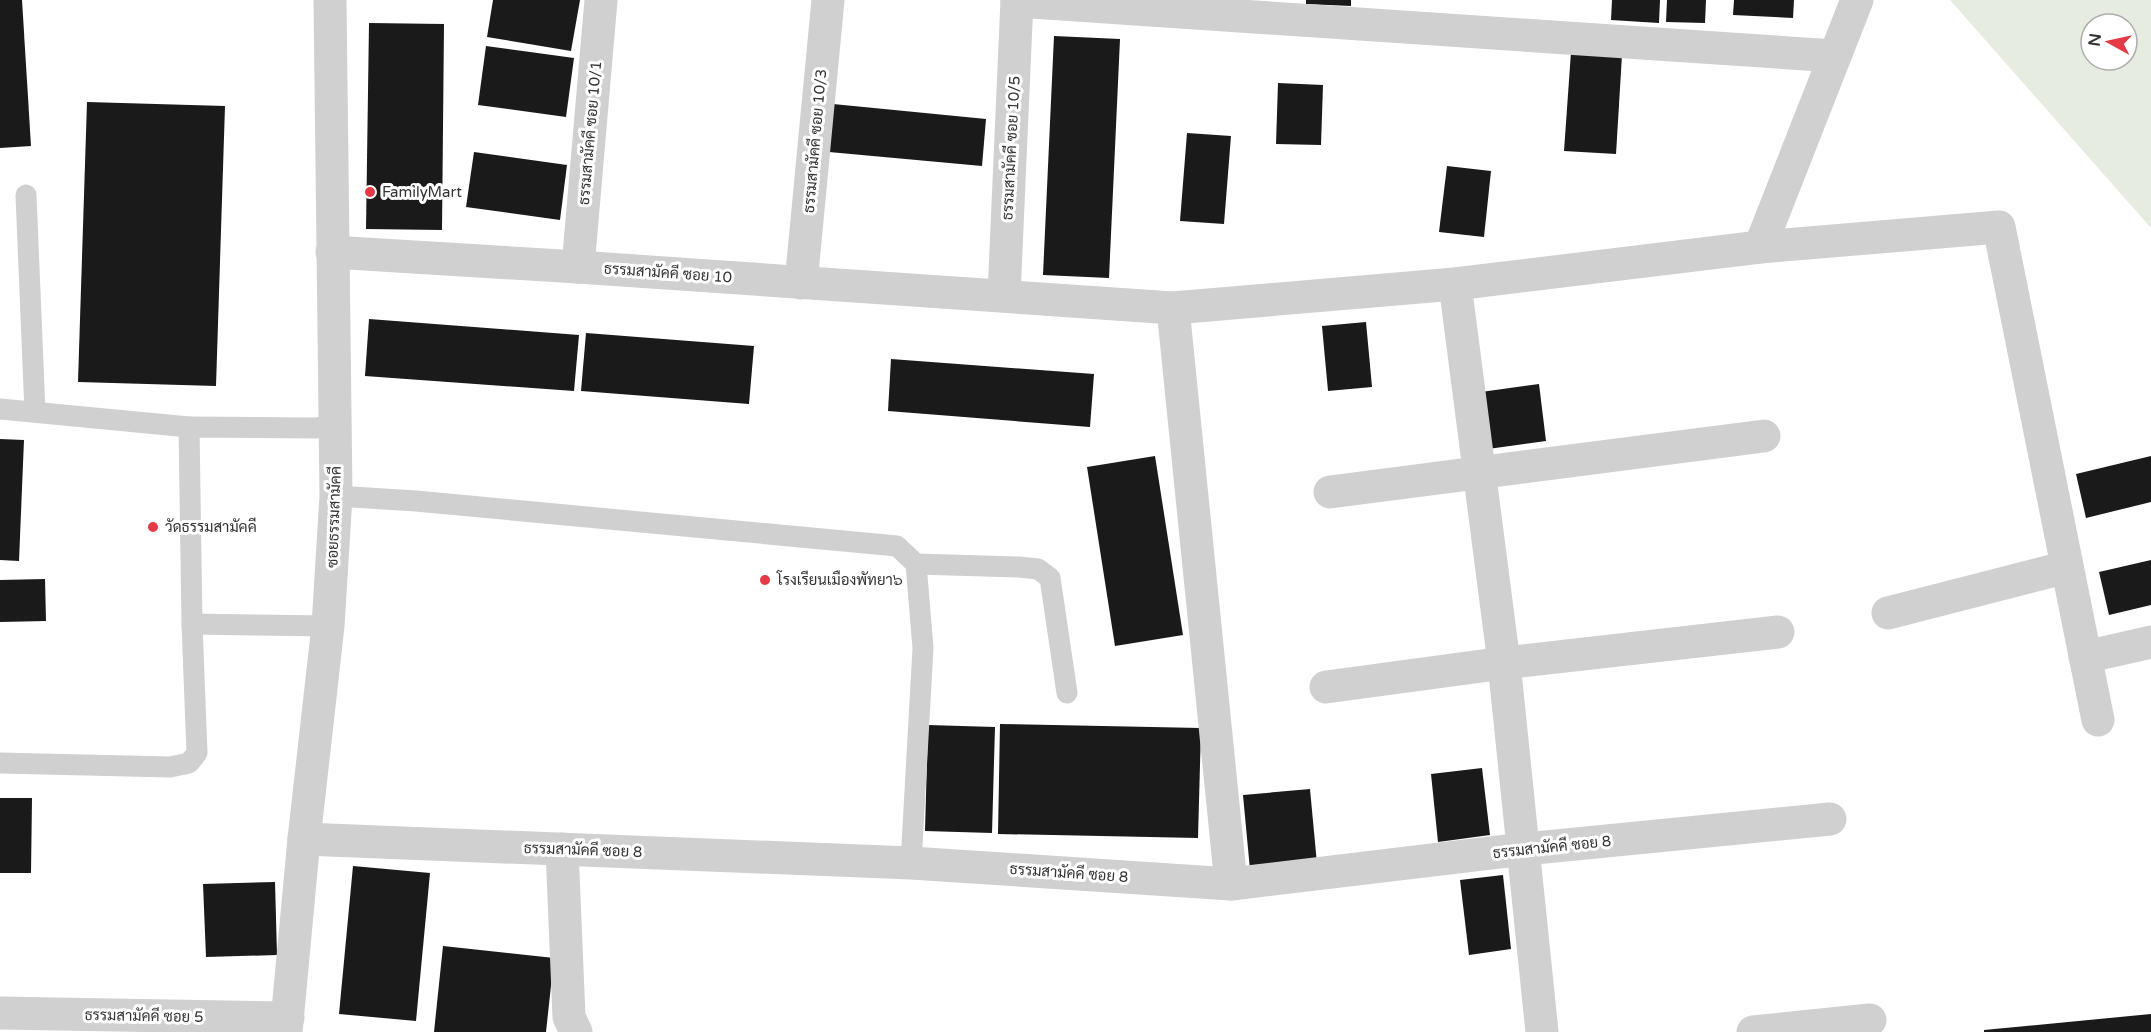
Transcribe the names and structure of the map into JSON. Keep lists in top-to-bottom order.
{
  "streets": {
    "street": [
      "ธรรมสามัคคี ซอย 10/1",
      "ธรรมสามัคคี ซอย 10/3",
      "ธรรมสามัคคี ซอย 10/5",
      "ธรรมสามัคคี ซอย 10",
      "ซอยธรรมสามัคคี",
      "ธรรมสามัคคี ซอย 8",
      "ธรรมสามัคคี ซอย 5"
    ]
  },
  "crossings": [
    ["ธรรมสามัคคี ซอย 10/1", "ธรรมสามัคคี ซอย 10"],
    ["ธรรมสามัคคี ซอย 10/3", "ธรรมสามัคคี ซอย 10"],
    ["ธรรมสามัคคี ซอย 10/5", "ธรรมสามัคคี ซอย 10"],
    ["ธรรมสามัคคี ซอย 10", "ซอยธรรมสามัคคี"],
    ["ซอยธรรมสามัคคี", "ธรรมสามัคคี ซอย 8"],
    ["ซอยธรรมสามัคคี", "ธรรมสามัคคี ซอย 5"]
  ],
  "places": ["FamilyMart", "วัดธรรมสามัคคี", "โรงเรียนเมืองพัทยา๖"],
  "north": "left"
}
